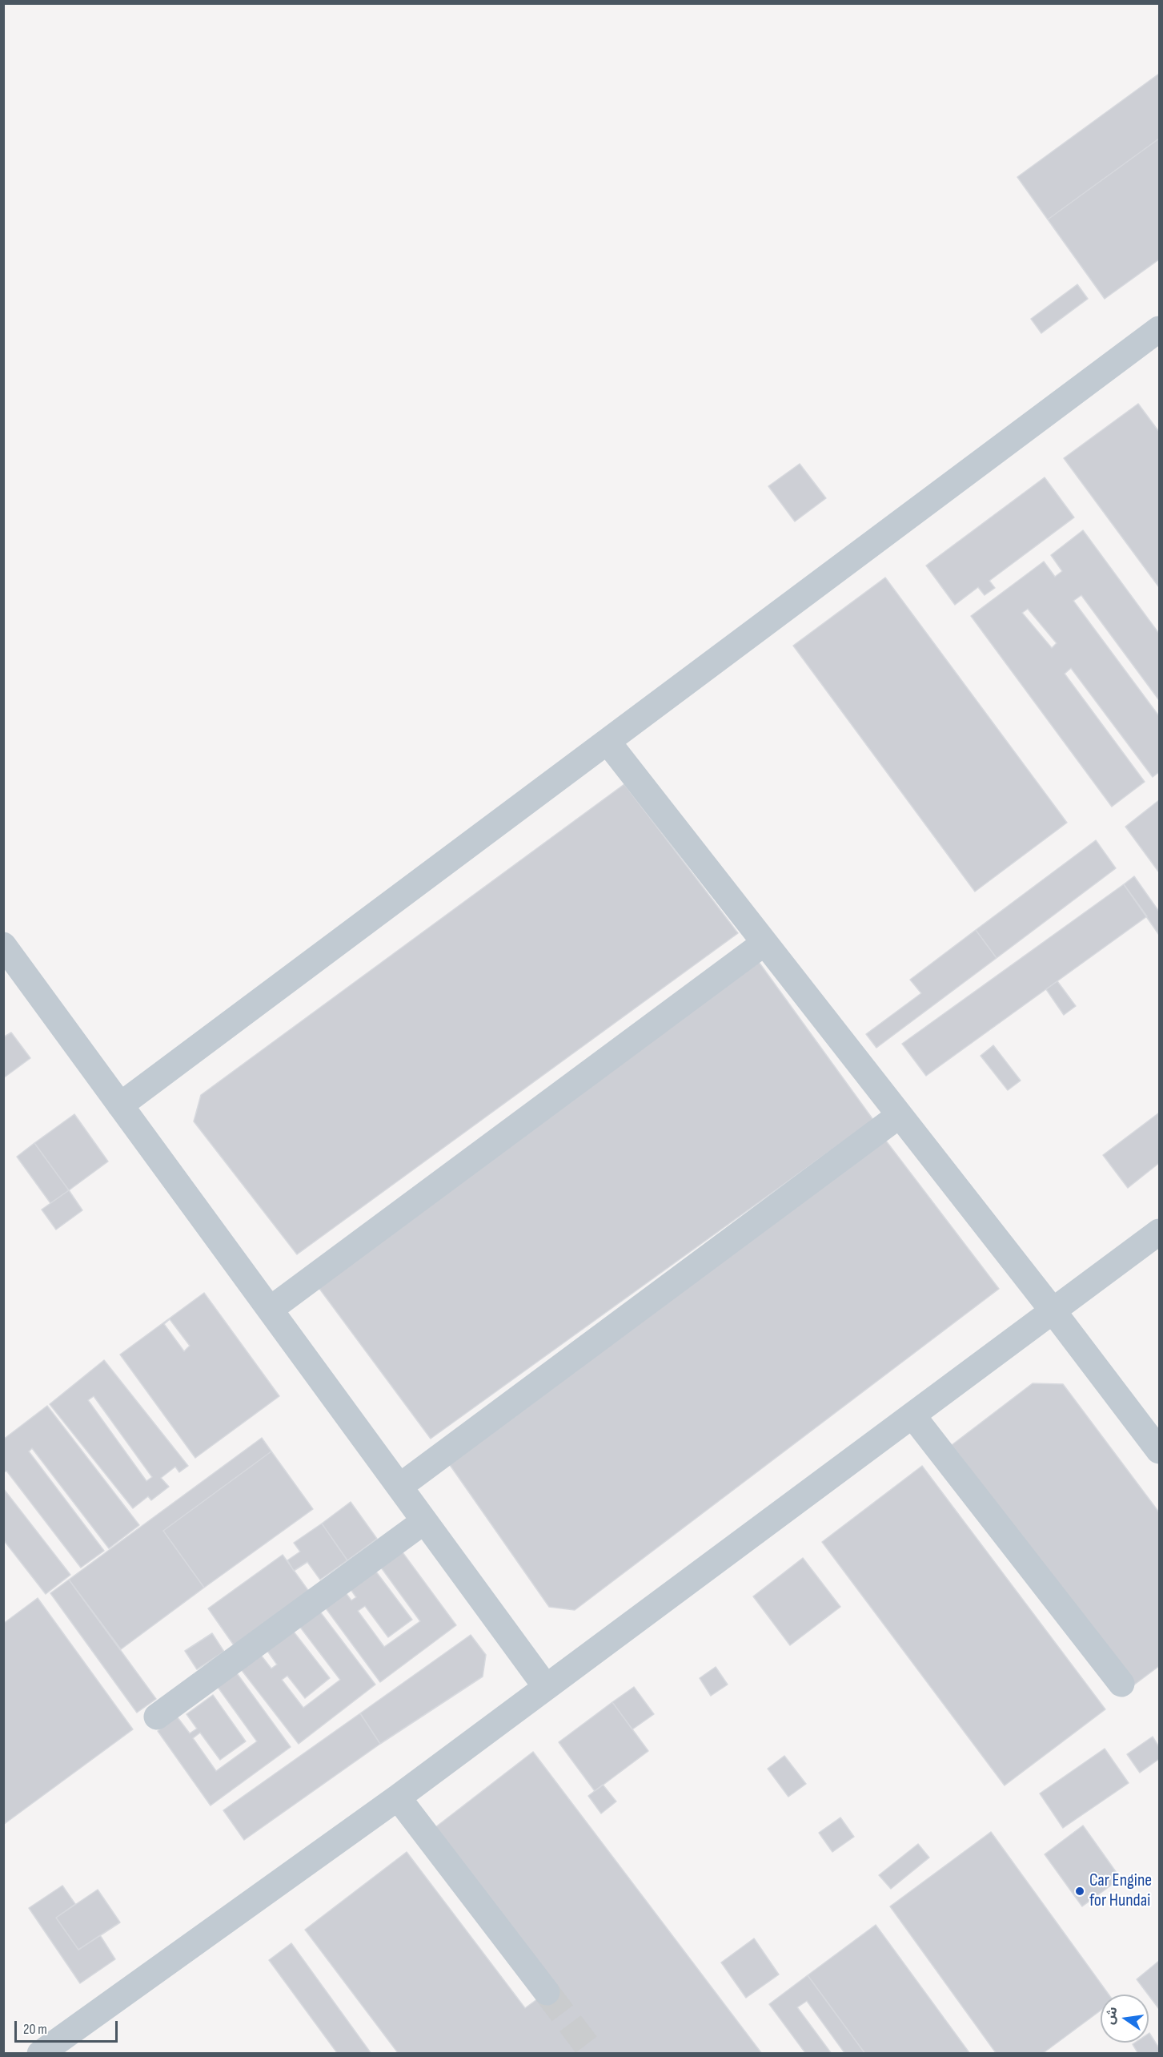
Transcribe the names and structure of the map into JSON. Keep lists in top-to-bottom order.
{
  "places": ["Car Engine for Hundai"],
  "scale_bar": "20 m",
  "north": "left"
}
